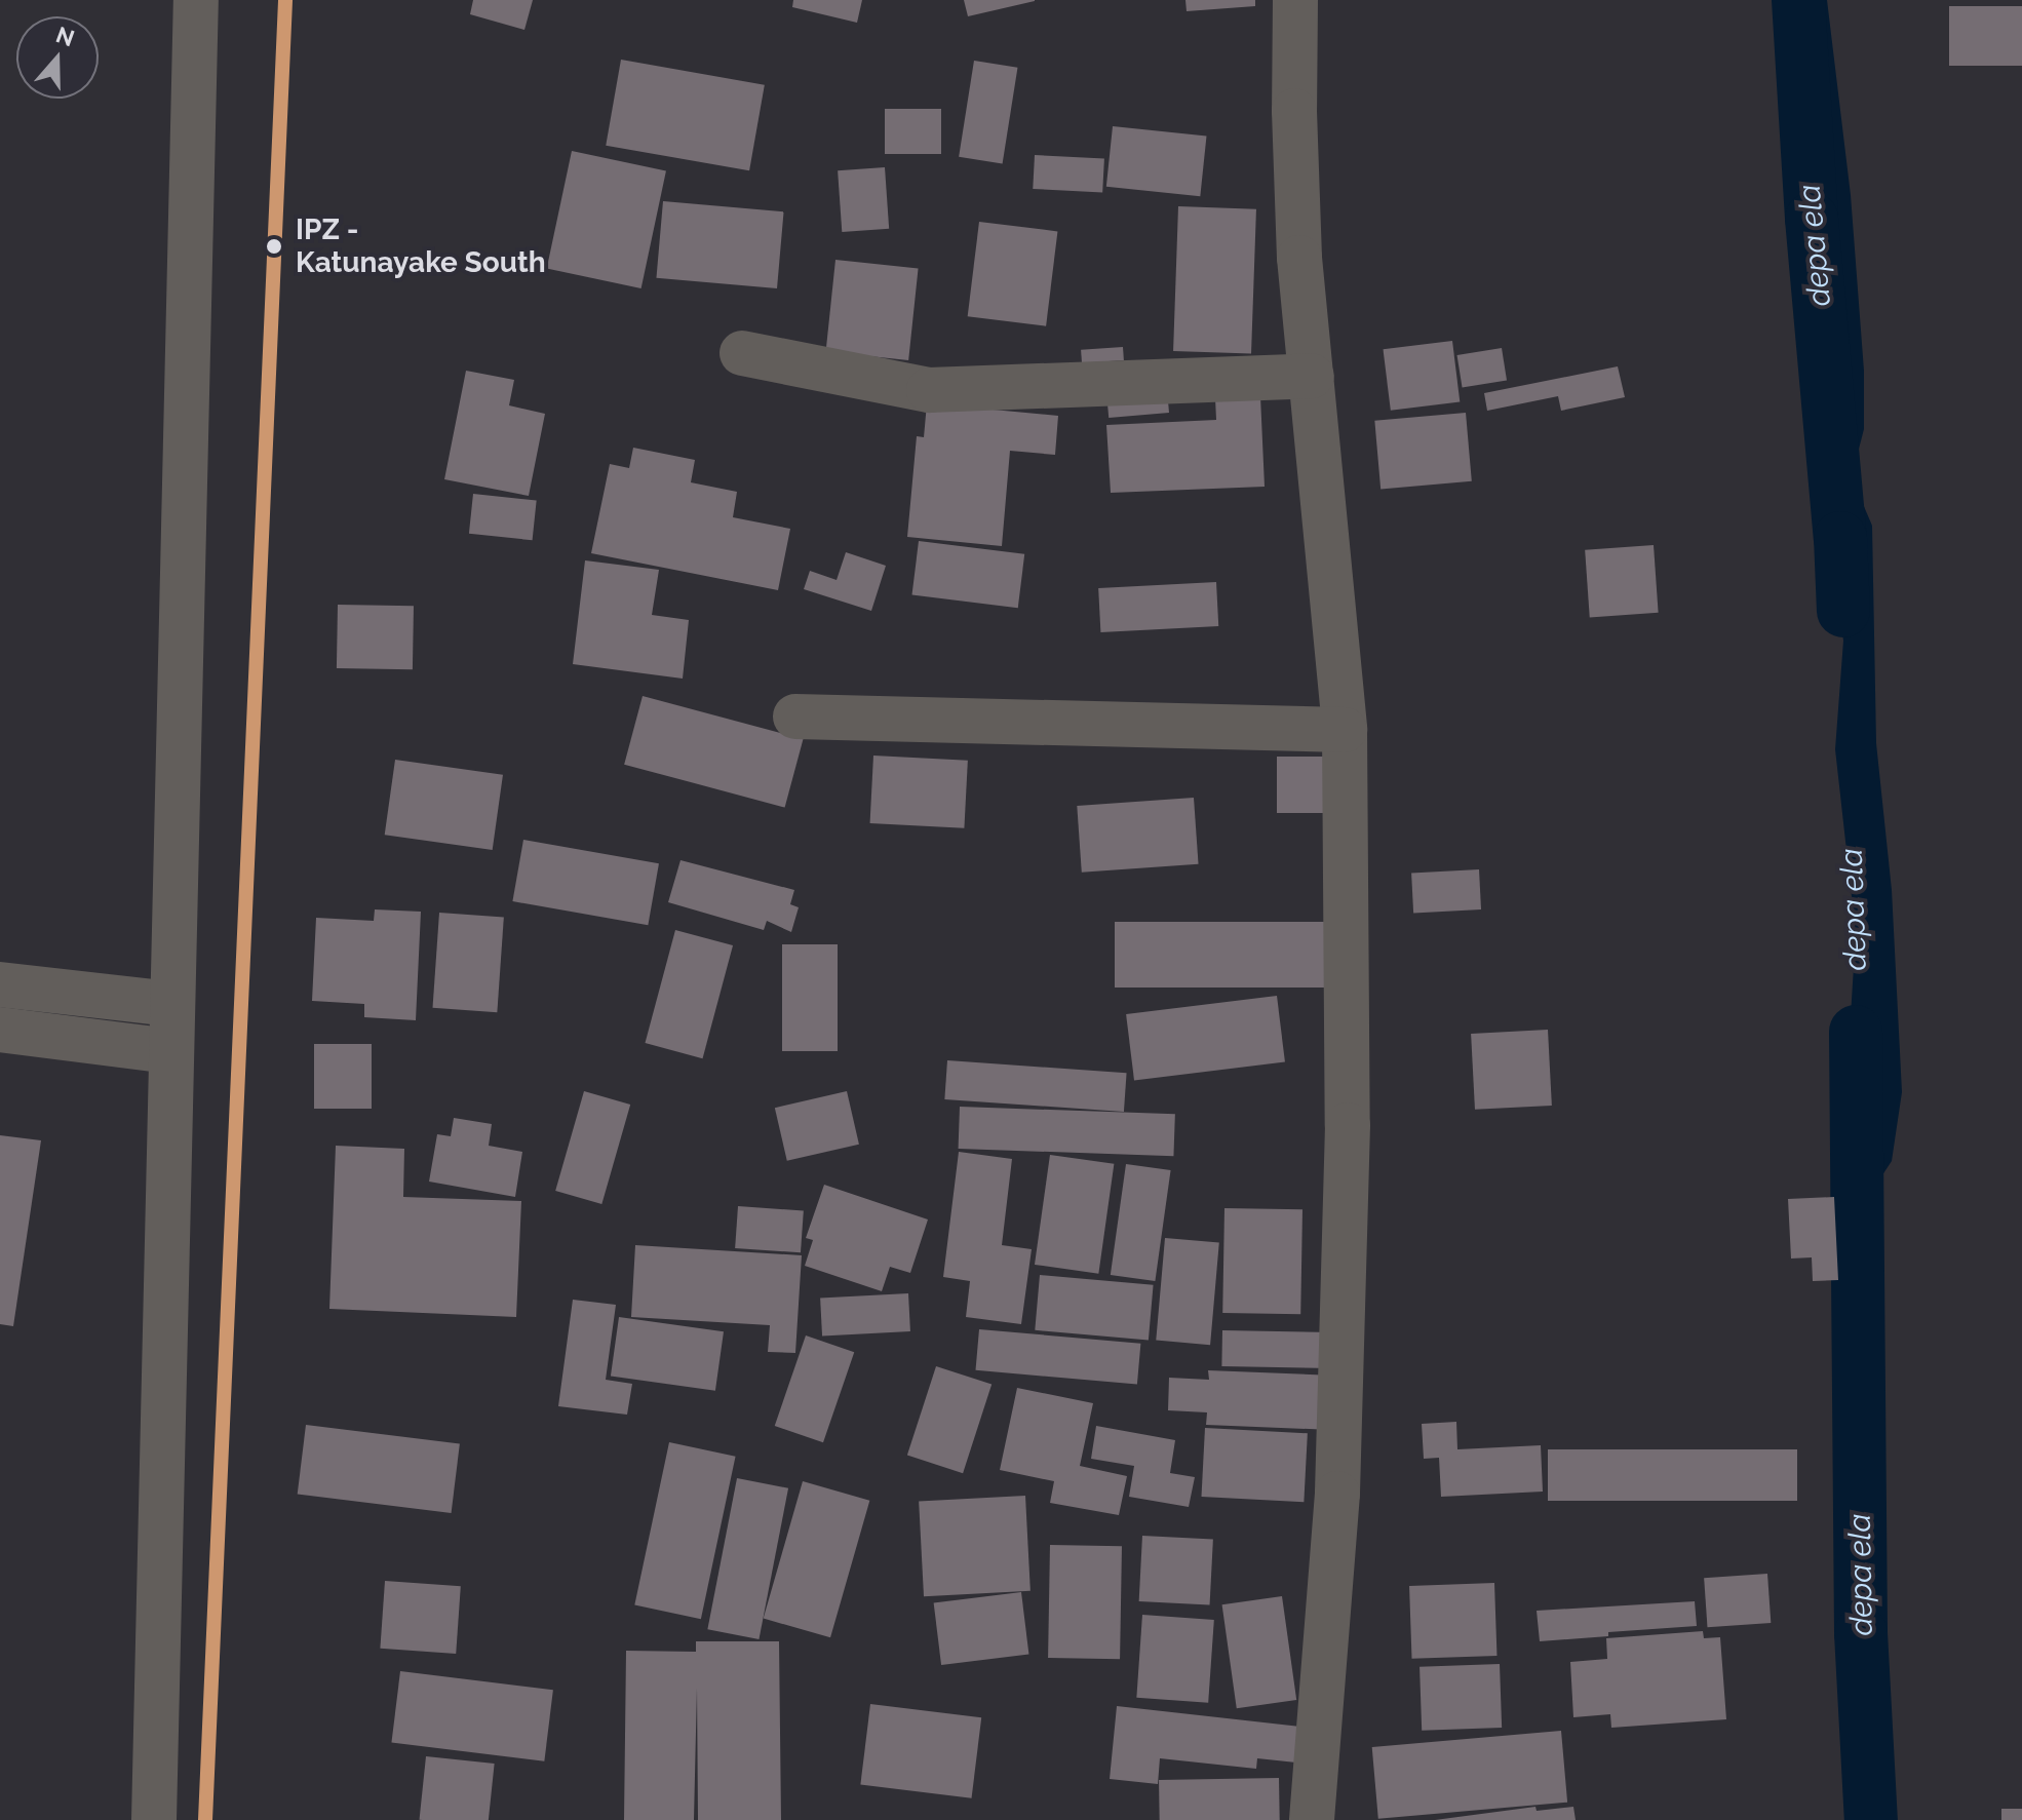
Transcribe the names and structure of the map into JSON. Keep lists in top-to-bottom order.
{
  "water": ["depa ela"],
  "places": ["IPZ - Katunayake South"],
  "north": "top"
}
